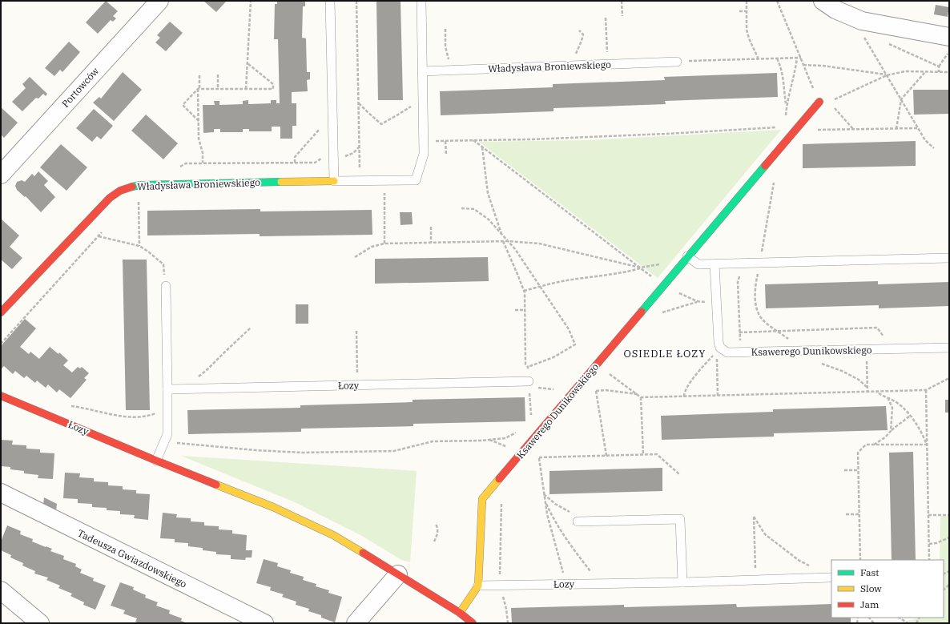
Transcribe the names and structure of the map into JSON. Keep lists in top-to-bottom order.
{
  "streets": {
    "street": [
      "Władysława Broniewskiego",
      "Portowców",
      "Ksawerego Dunikowskiego",
      "Łozy",
      "Tadeusza Gwiazdowskiego"
    ]
  },
  "crossings": [
    ["Ksawerego Dunikowskiego", "Łozy"]
  ],
  "districts": ["OSIEDLE ŁOZY"],
  "legend": ["Fast", "Slow", "Jam"]
}
